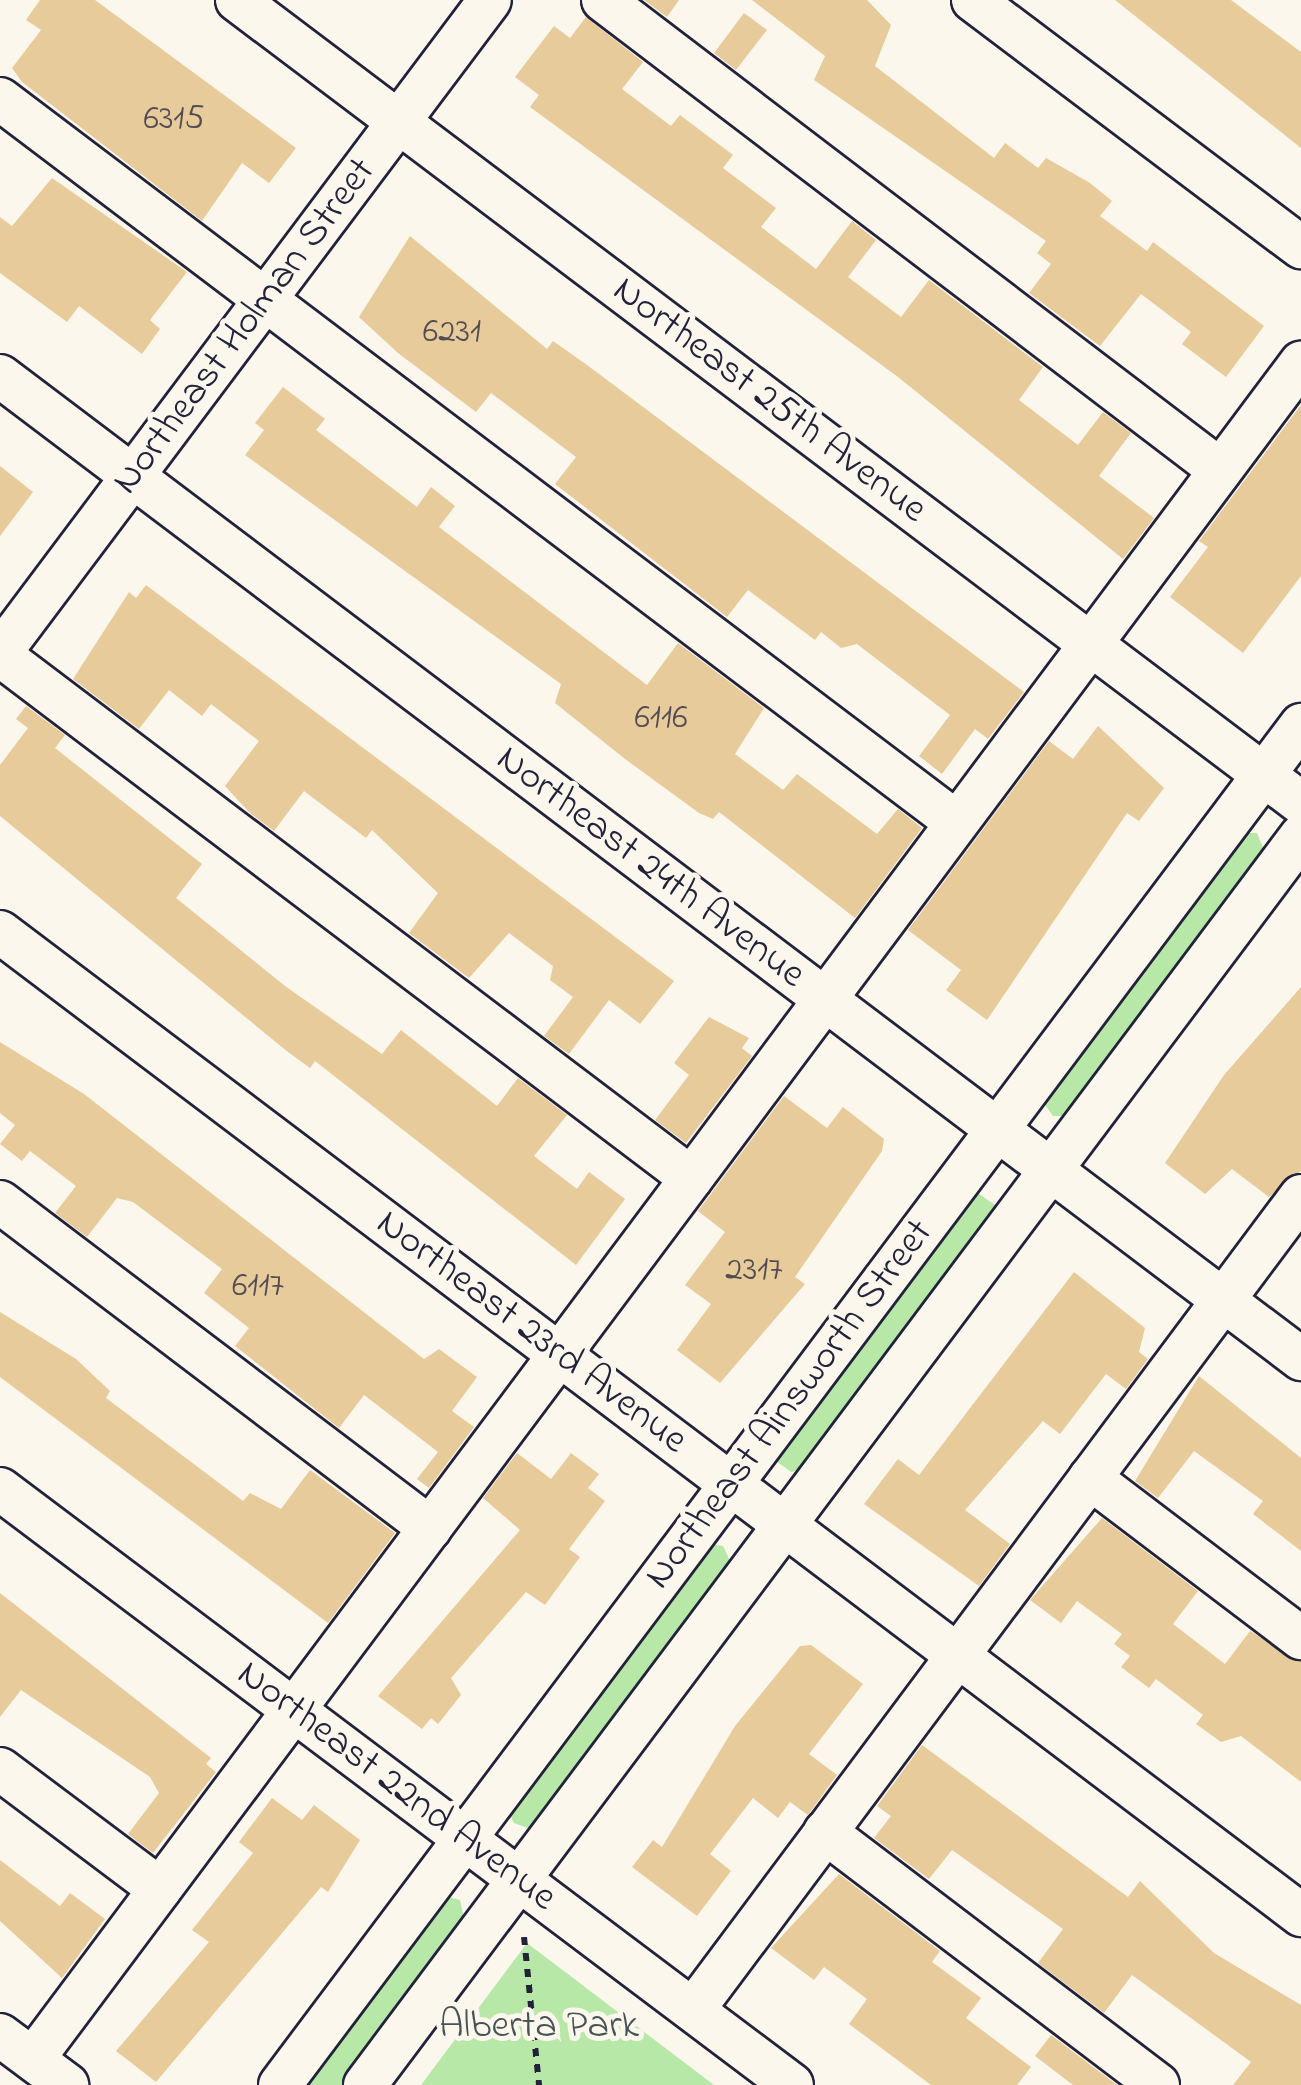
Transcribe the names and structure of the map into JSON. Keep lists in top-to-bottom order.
{
  "streets": {
    "street": [
      "Northeast Holman Street",
      "Northeast 25th Avenue",
      "Northeast 24th Avenue",
      "Northeast 23rd Avenue",
      "Northeast Ainsworth Street",
      "Northeast 22nd Avenue"
    ]
  },
  "crossings": [
    ["Northeast Holman Street", "Northeast 25th Avenue"],
    ["Northeast Holman Street", "Northeast 24th Avenue"],
    ["Northeast 25th Avenue", "Northeast Ainsworth Street"],
    ["Northeast 24th Avenue", "Northeast Ainsworth Street"],
    ["Northeast 23rd Avenue", "Northeast Ainsworth Street"],
    ["Northeast Ainsworth Street", "Northeast 22nd Avenue"]
  ],
  "parks": ["Alberta Park"],
  "house_numbers": [
    "6315",
    "6231",
    "6116",
    "2317",
    "6117"
  ]
}
